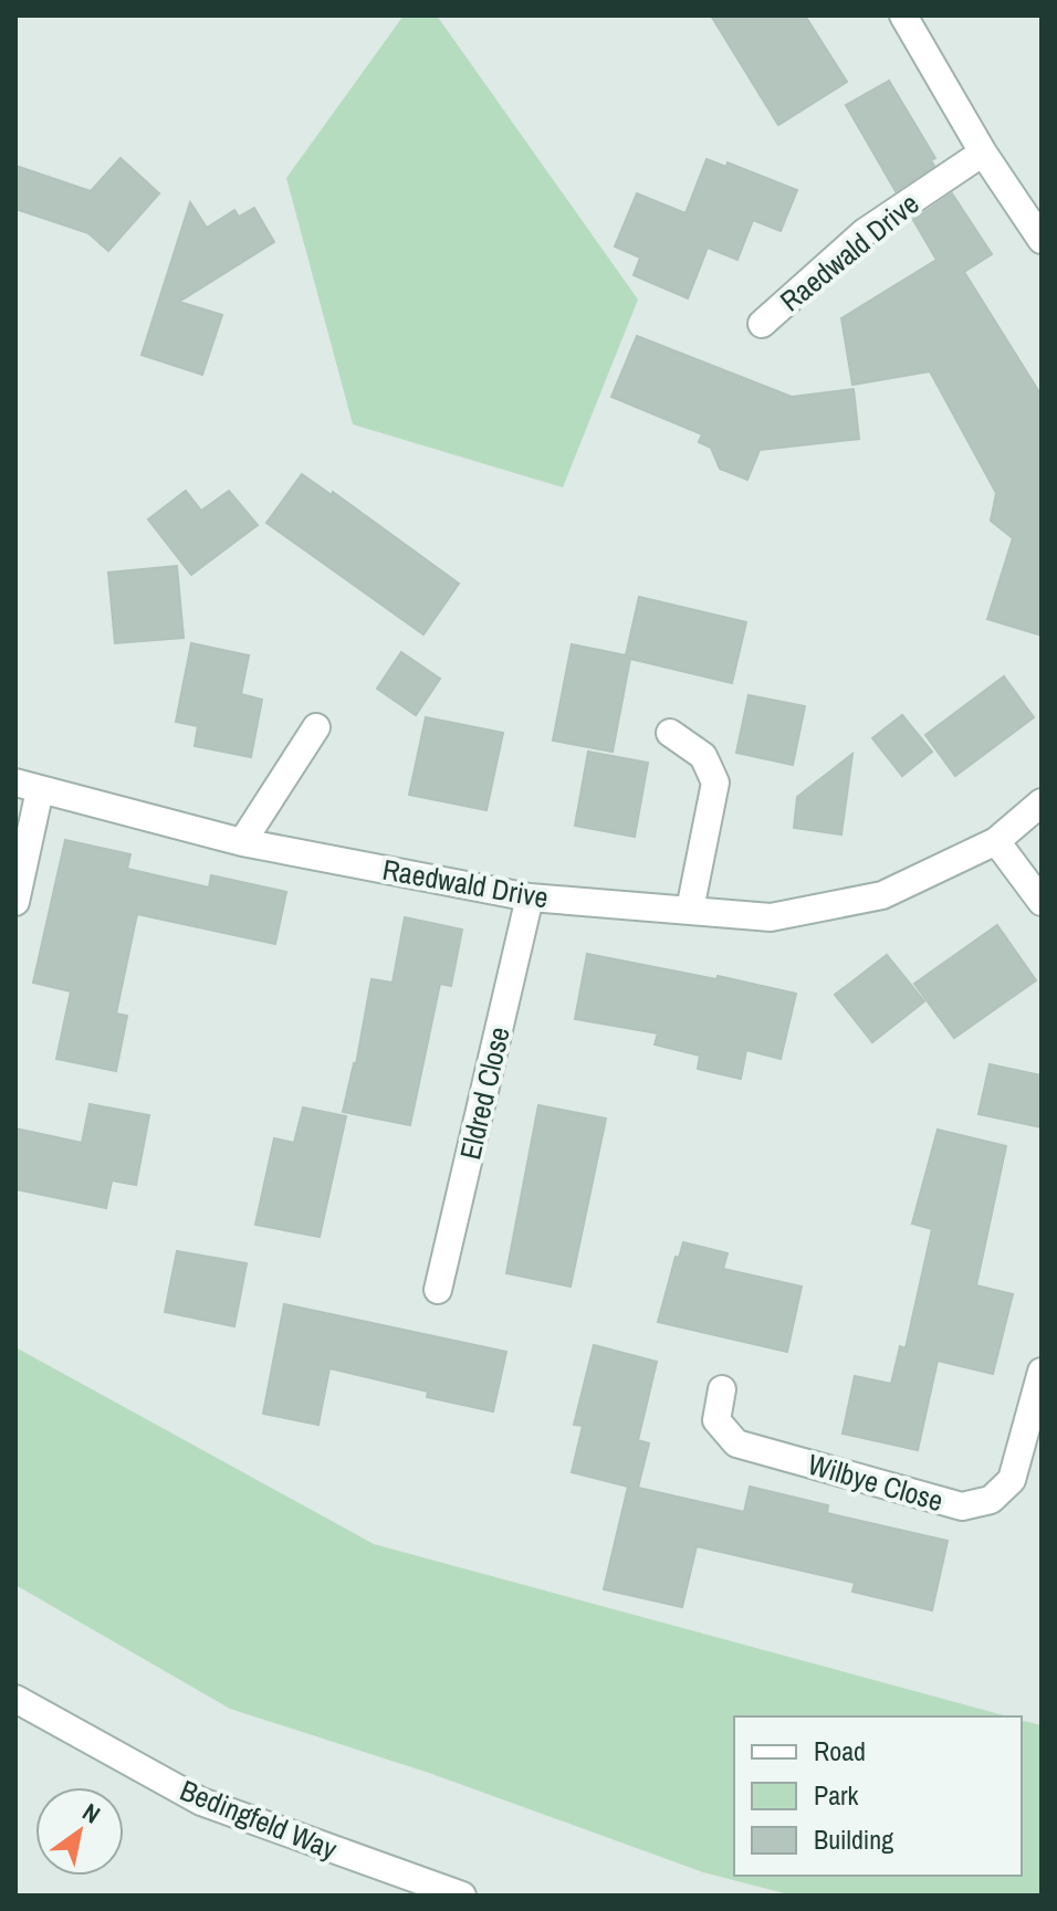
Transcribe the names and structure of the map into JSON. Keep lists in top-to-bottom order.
{
  "streets": {
    "street": [
      "Raedwald Drive",
      "Eldred Close",
      "Wilbye Close",
      "Bedingfeld Way"
    ]
  },
  "crossings": [
    ["Raedwald Drive", "Eldred Close"]
  ],
  "legend": ["Road", "Park", "Building"],
  "north": "top right"
}
